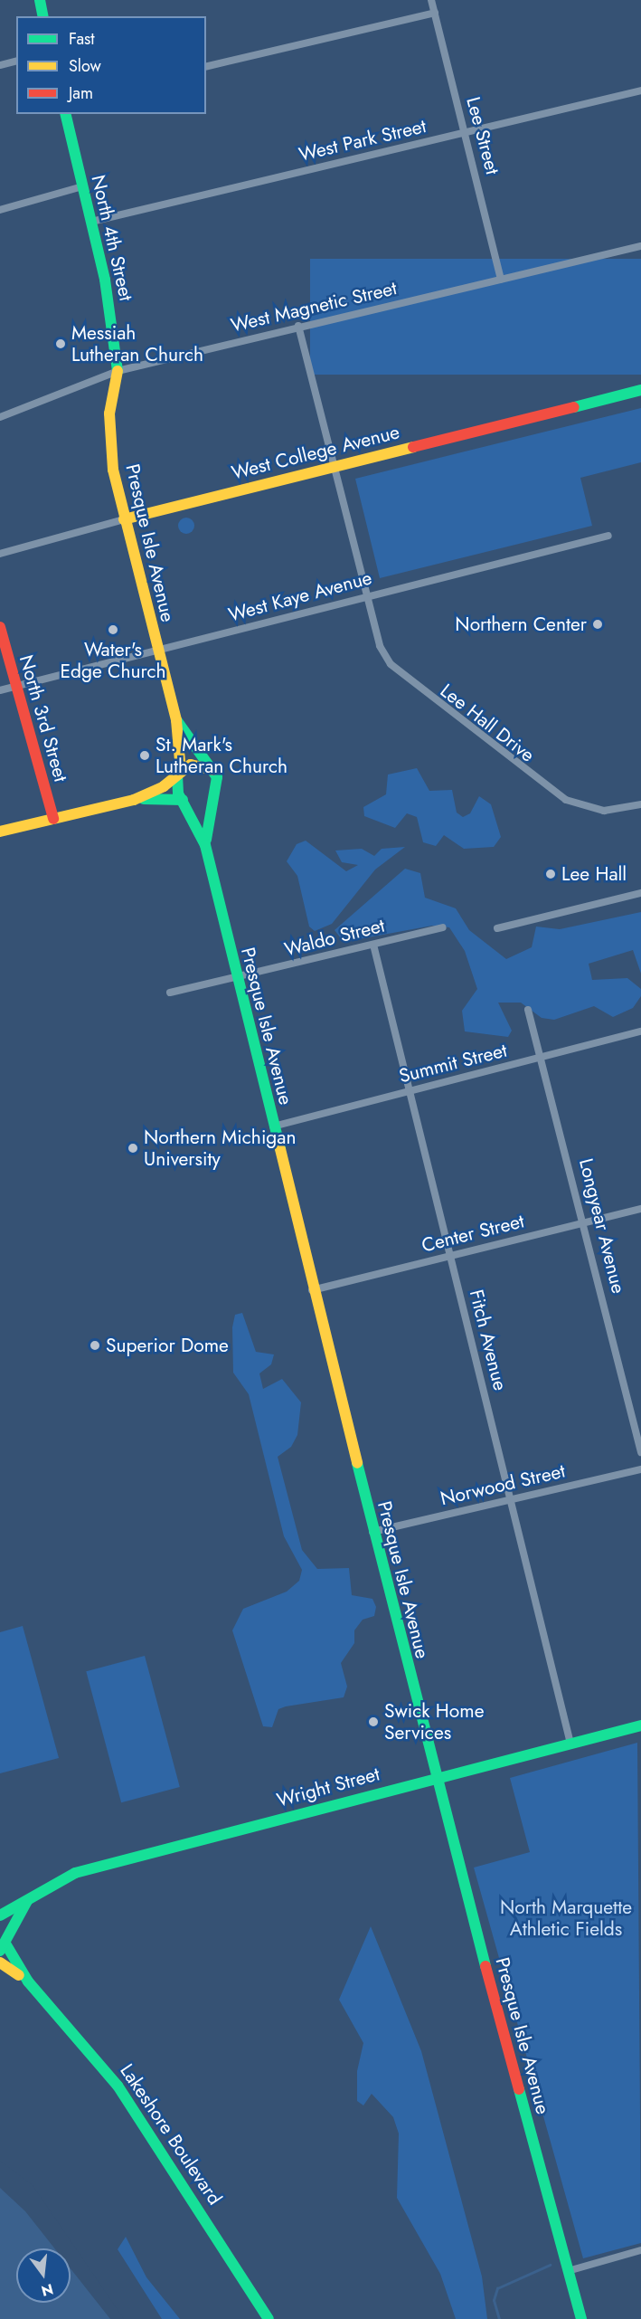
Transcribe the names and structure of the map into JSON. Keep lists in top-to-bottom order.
{
  "streets": {
    "street": [
      "Lee Street",
      "West Park Street",
      "North 4th Street",
      "West Magnetic Street",
      "West College Avenue",
      "Presque Isle Avenue",
      "West Kaye Avenue",
      "North 3rd Street",
      "Lee Hall Drive",
      "Waldo Street",
      "Summit Street",
      "Longyear Avenue",
      "Center Street",
      "Fitch Avenue",
      "Norwood Street",
      "Wright Street",
      "Lakeshore Boulevard"
    ]
  },
  "crossings": [
    ["Lee Street", "West Park Street"],
    ["Lee Street", "West Magnetic Street"],
    ["West Park Street", "North 4th Street"],
    ["North 4th Street", "West Magnetic Street"],
    ["North 4th Street", "Presque Isle Avenue"],
    ["West Magnetic Street", "Presque Isle Avenue"],
    ["West Magnetic Street", "Lee Hall Drive"],
    ["West College Avenue", "Presque Isle Avenue"],
    ["West College Avenue", "Lee Hall Drive"],
    ["Presque Isle Avenue", "West Kaye Avenue"],
    ["Presque Isle Avenue", "Waldo Street"],
    ["Presque Isle Avenue", "Summit Street"],
    ["Presque Isle Avenue", "Center Street"],
    ["Presque Isle Avenue", "Norwood Street"],
    ["Presque Isle Avenue", "Wright Street"],
    ["West Kaye Avenue", "North 3rd Street"],
    ["West Kaye Avenue", "Lee Hall Drive"],
    ["Waldo Street", "Fitch Avenue"],
    ["Summit Street", "Longyear Avenue"],
    ["Summit Street", "Fitch Avenue"],
    ["Longyear Avenue", "Center Street"],
    ["Center Street", "Fitch Avenue"],
    ["Fitch Avenue", "Norwood Street"],
    ["Fitch Avenue", "Wright Street"]
  ],
  "parks": ["North Marquette Athletic Fields"],
  "places": [
    "Messiah Lutheran Church",
    "Northern Center",
    "Water's Edge Church",
    "St. Mark's Lutheran Church",
    "Lee Hall",
    "Northern Michigan University",
    "Superior Dome",
    "Swick Home Services"
  ],
  "legend": ["Fast", "Slow", "Jam"],
  "north": "bottom"
}
